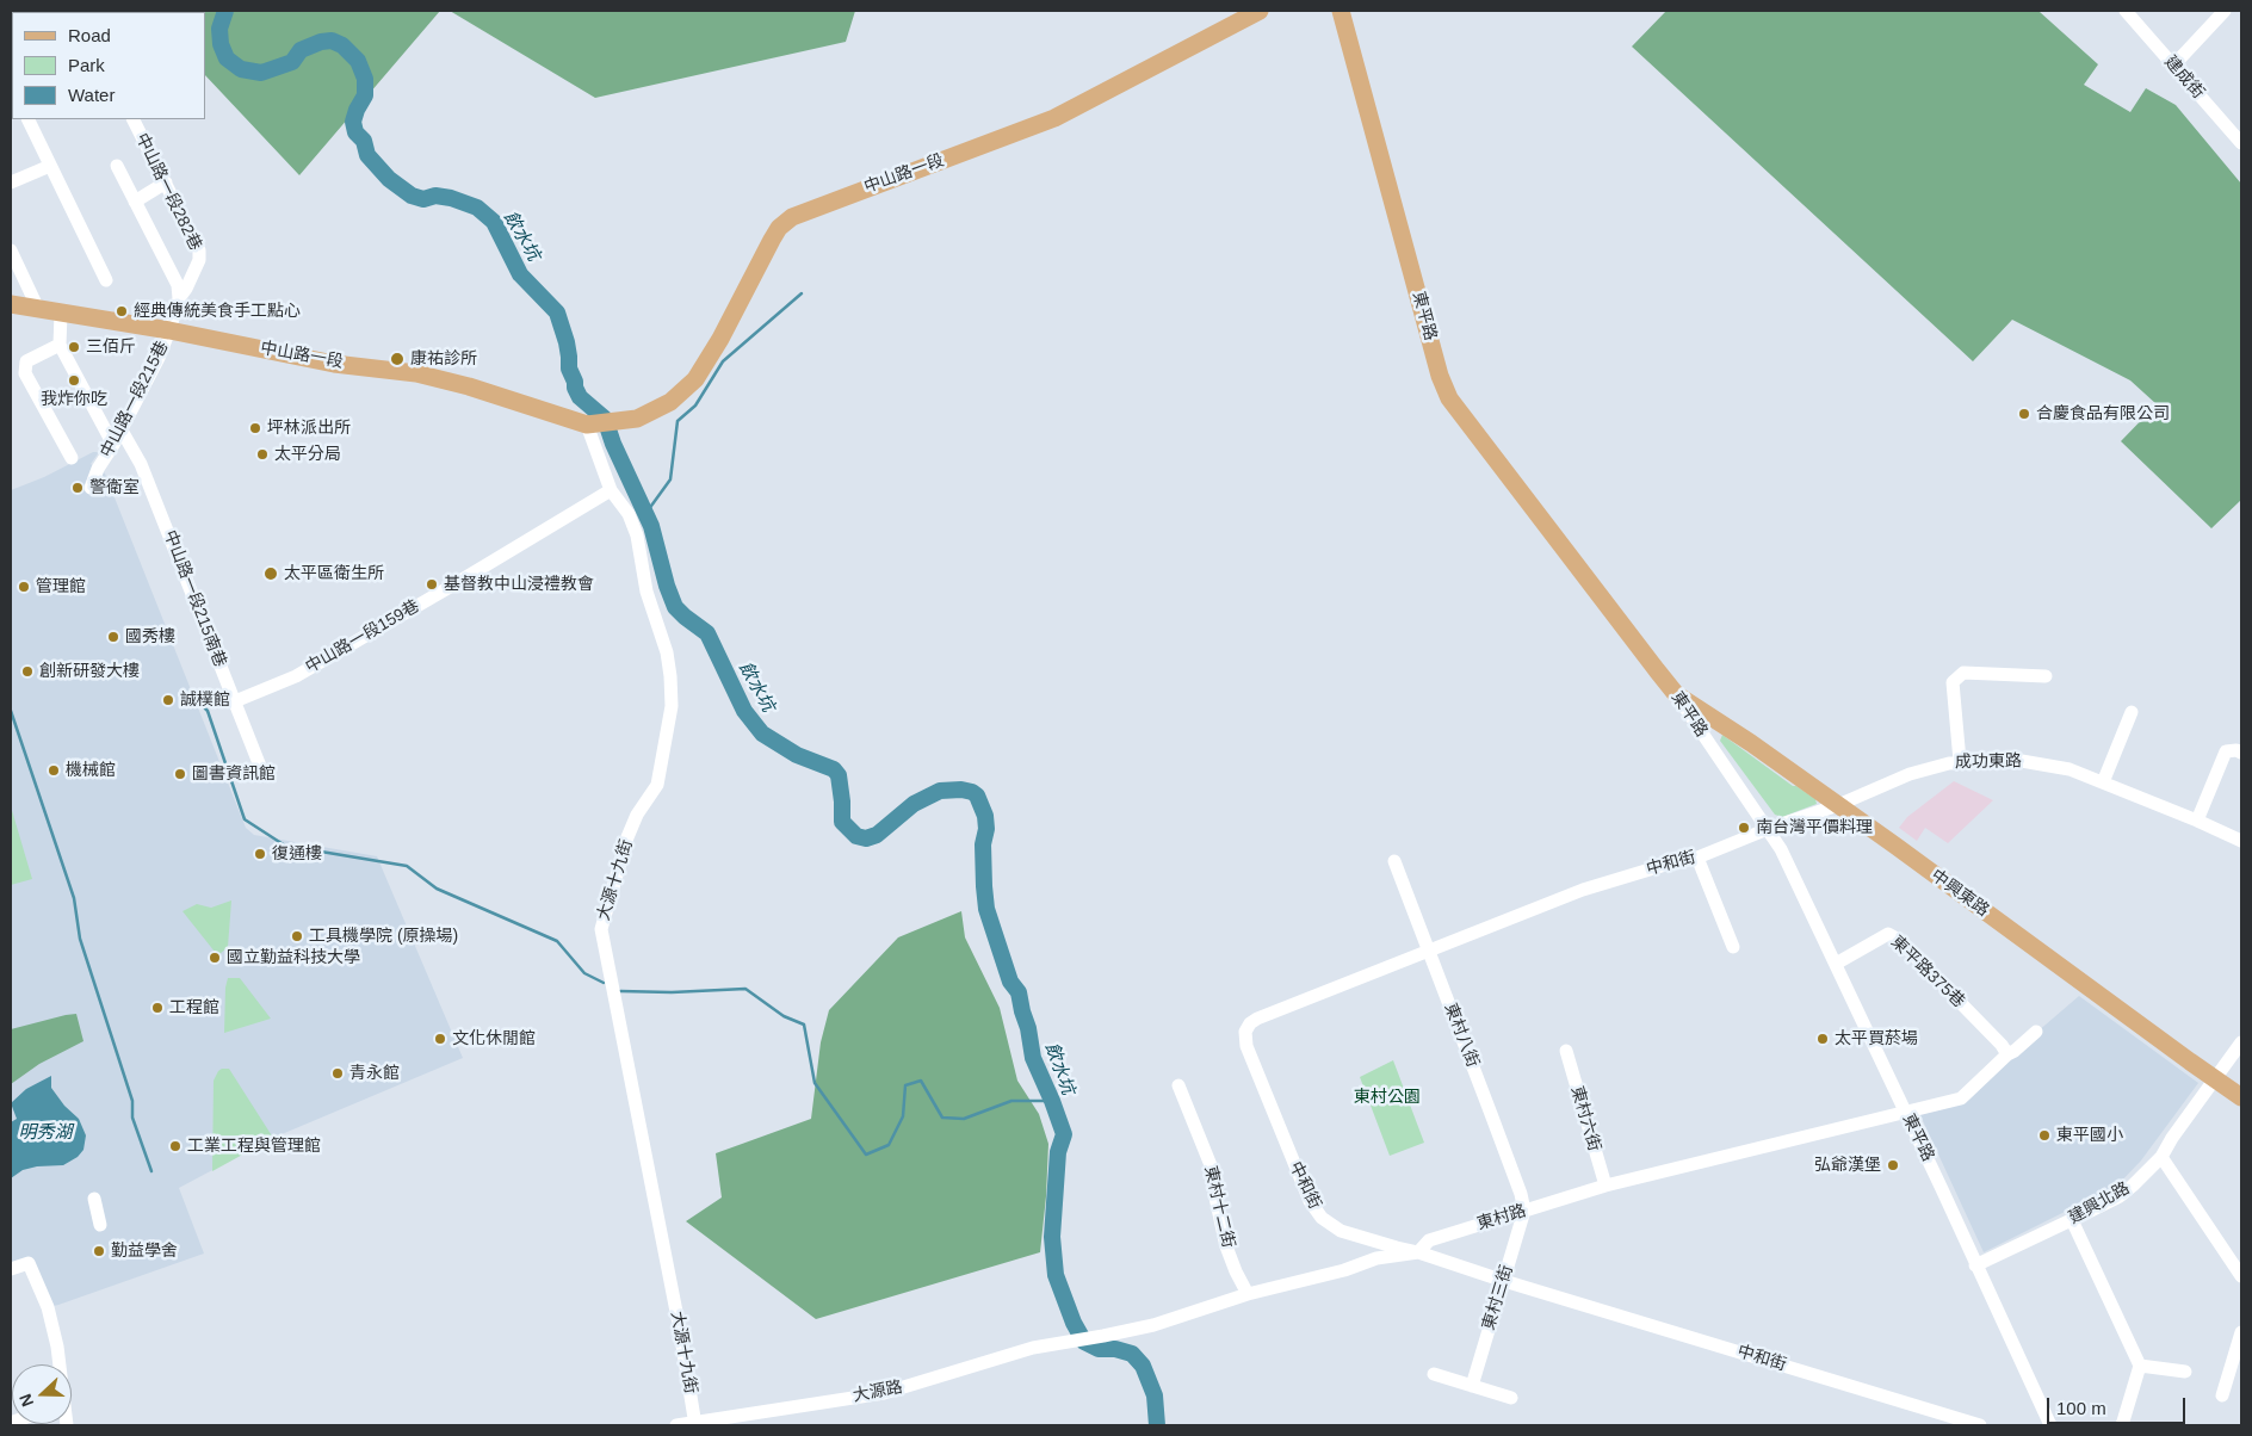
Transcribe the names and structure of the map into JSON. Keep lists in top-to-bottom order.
{
  "streets": {
    "main road": ["中山路一段", "東平路", "中興東路"],
    "street": [
      "建成街",
      "中山路一段282巷",
      "中山路一段215巷",
      "中山路一段215南巷",
      "中山路一段159巷",
      "成功東路",
      "中和街",
      "大源十九街",
      "東平路375巷",
      "東村八街",
      "東村六街",
      "建興北路",
      "東村十二街",
      "東村路",
      "東村三街",
      "大源路"
    ]
  },
  "crossings": [
    ["中山路一段", "中山路一段282巷"],
    ["中山路一段", "中山路一段215巷"],
    ["中山路一段", "大源十九街"],
    ["中山路一段282巷", "中山路一段215巷"],
    ["東平路", "成功東路"],
    ["東平路", "中和街"],
    ["東平路", "中興東路"],
    ["東平路", "東平路375巷"],
    ["東平路", "建興北路"],
    ["東平路", "東村路"],
    ["中山路一段215巷", "中山路一段215南巷"],
    ["中山路一段215南巷", "中山路一段159巷"],
    ["中山路一段159巷", "大源十九街"],
    ["成功東路", "中和街"],
    ["成功東路", "中興東路"],
    ["中和街", "東村八街"],
    ["中和街", "東村路"],
    ["中和街", "東村三街"],
    ["大源十九街", "大源路"],
    ["中興東路", "建興北路"],
    ["東村八街", "東村路"],
    ["東村八街", "東村三街"],
    ["東村六街", "東村路"],
    ["東村十二街", "東村路"],
    ["東村路", "東村三街"],
    ["東村路", "大源路"]
  ],
  "water": ["飲水坑", "明秀湖"],
  "parks": ["東村公園"],
  "places": [
    "經典傳統美食手工點心",
    "三佰斤",
    "康祐診所",
    "我炸你吃",
    "合慶食品有限公司",
    "坪林派出所",
    "太平分局",
    "警衛室",
    "太平區衛生所",
    "基督教中山浸禮教會",
    "管理館",
    "國秀樓",
    "創新研發大樓",
    "誠樸館",
    "機械館",
    "圖書資訊館",
    "南台灣平價料理",
    "復通樓",
    "工具機學院 (原操場)",
    "國立勤益科技大學",
    "工程館",
    "文化休閒館",
    "太平買菸場",
    "青永館",
    "東平國小",
    "工業工程與管理館",
    "弘爺漢堡",
    "勤益學舍"
  ],
  "legend": ["Road", "Park", "Water"],
  "scale_bar": "100 m",
  "north": "left"
}
